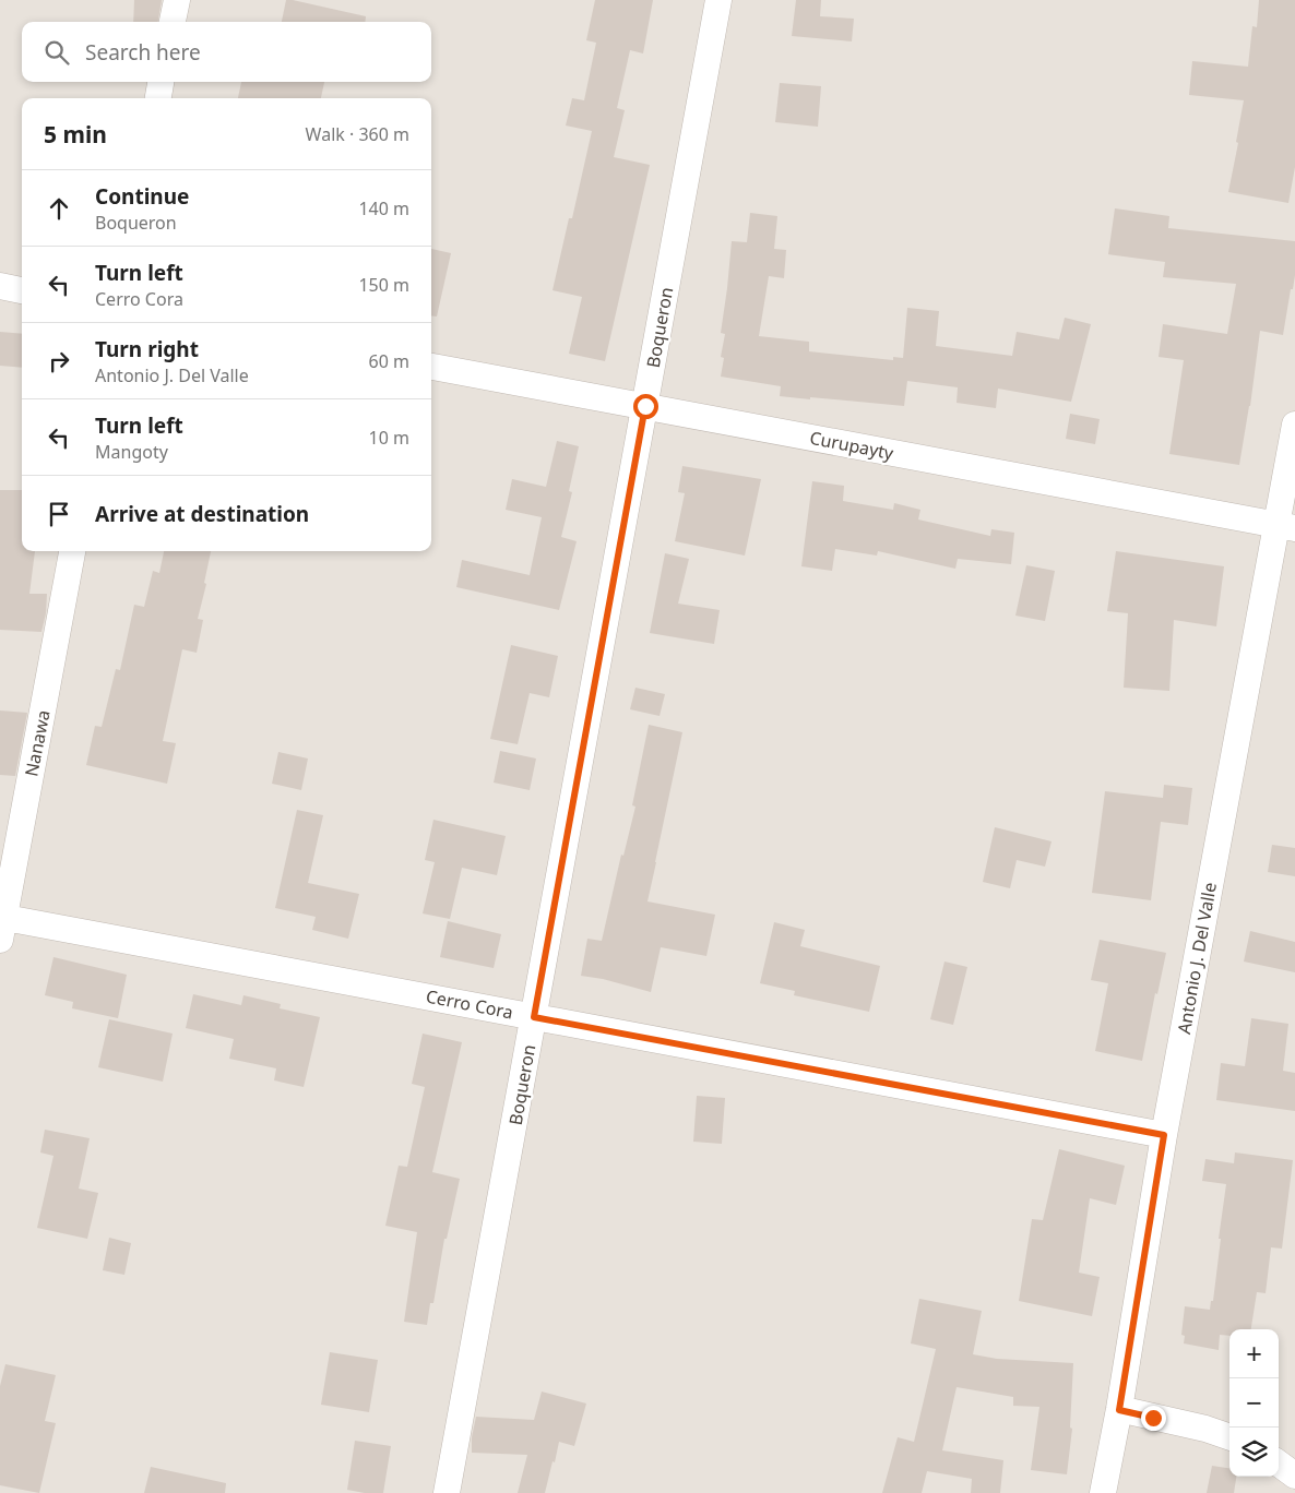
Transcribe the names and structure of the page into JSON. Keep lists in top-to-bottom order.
{
  "streets": {
    "street": [
      "Boqueron",
      "Curupayty",
      "Nanawa",
      "Antonio J. Del Valle",
      "Cerro Cora"
    ]
  },
  "crossings": [
    ["Boqueron", "Curupayty"],
    ["Boqueron", "Cerro Cora"],
    ["Curupayty", "Antonio J. Del Valle"],
    ["Nanawa", "Cerro Cora"],
    ["Antonio J. Del Valle", "Cerro Cora"]
  ],
  "page": {
    "search": "Search here",
    "heading": ["5 min", "Walk · 360 m"],
    "list": [
      ["Continue", "Boqueron", "140 m"],
      ["Turn left", "Cerro Cora", "150 m"],
      ["Turn right", "Antonio J. Del Valle", "60 m"],
      ["Turn left", "Mangoty", "10 m"],
      "Arrive at destination"
    ],
    "map_buttons": ["+", "−"]
  }
}
